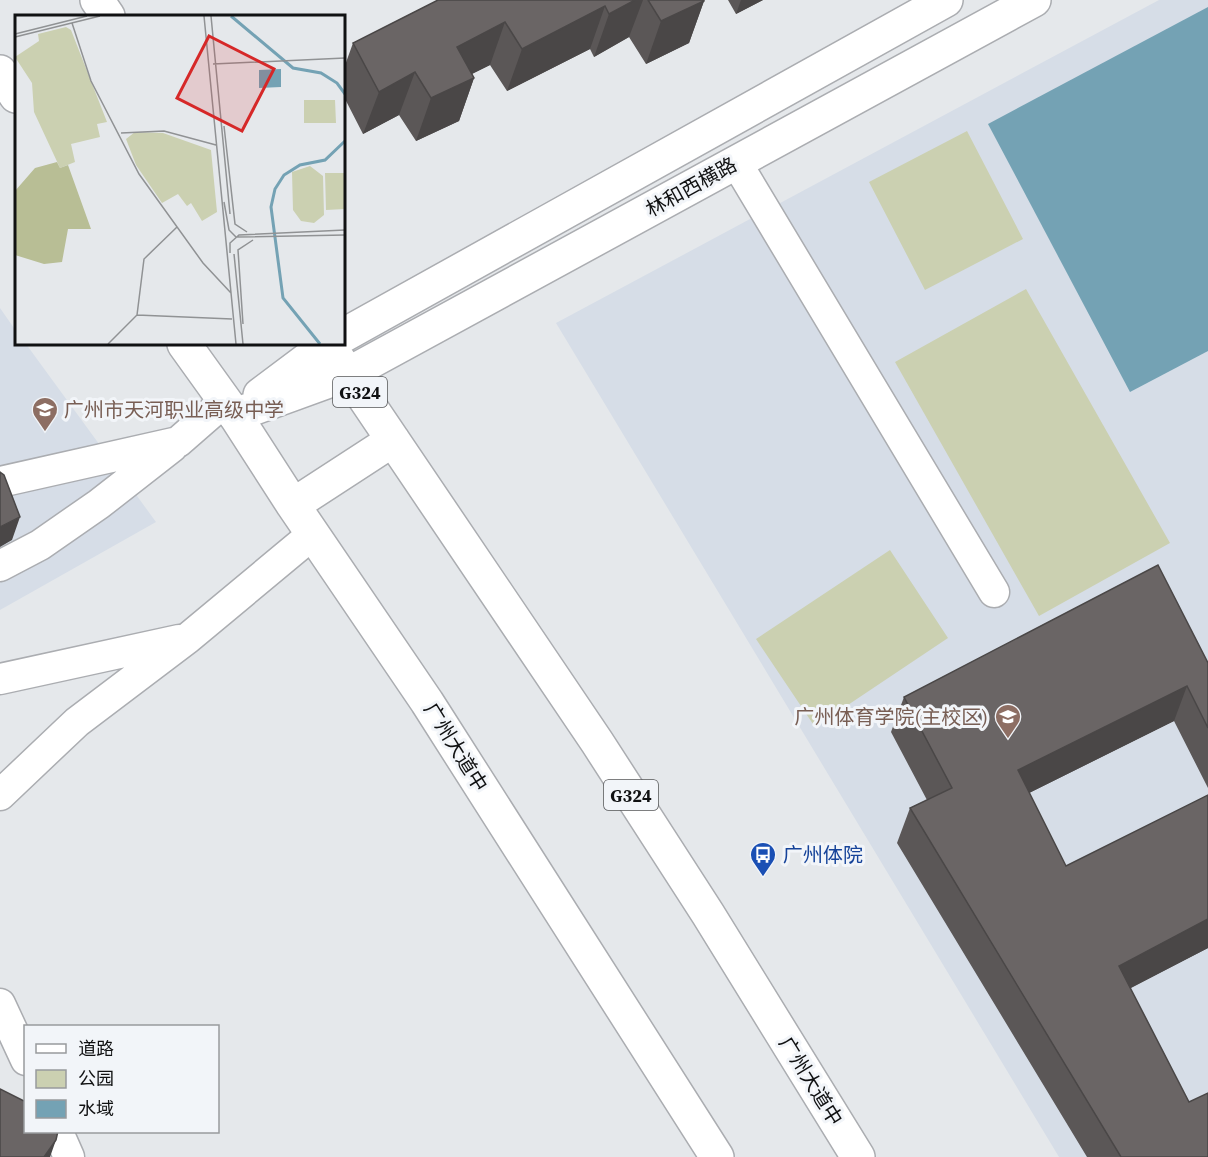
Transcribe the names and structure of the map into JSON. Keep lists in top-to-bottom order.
{
  "streets": {
    "main road": ["林和西横路", "G324", "广州大道中"]
  },
  "crossings": [
    ["林和西横路", "广州大道中"]
  ],
  "places": {
    "school or university": ["广州市天河职业高级中学", "广州体育学院(主校区)"],
    "bus stop": ["广州体院"]
  },
  "legend": ["道路", "公园", "水域"]
}
